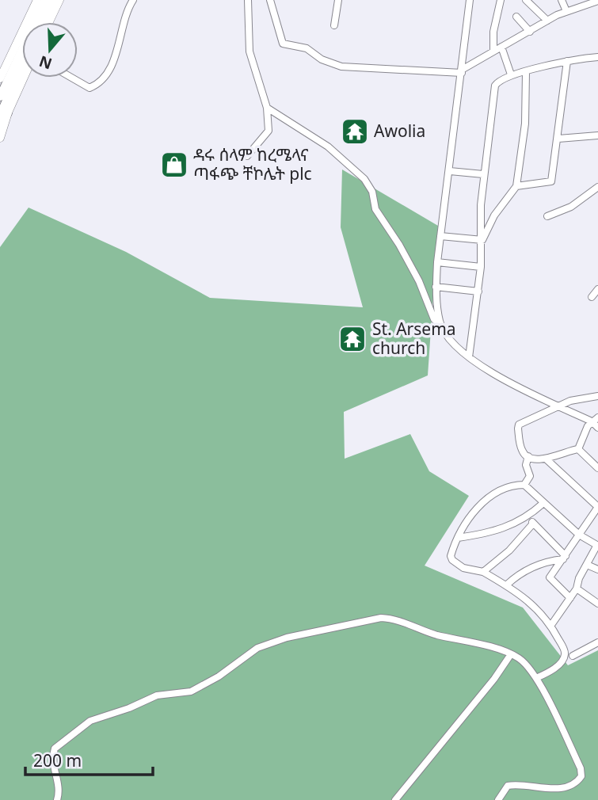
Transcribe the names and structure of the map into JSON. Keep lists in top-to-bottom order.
{
  "places": {
    "temple": ["Awolia", "St. Arsema church"],
    "shop": ["ዳሩ ሰላም ከረሜላና ጣፋጭ ቸኮሌት plc"]
  },
  "scale_bar": "200 m",
  "north": "bottom"
}
